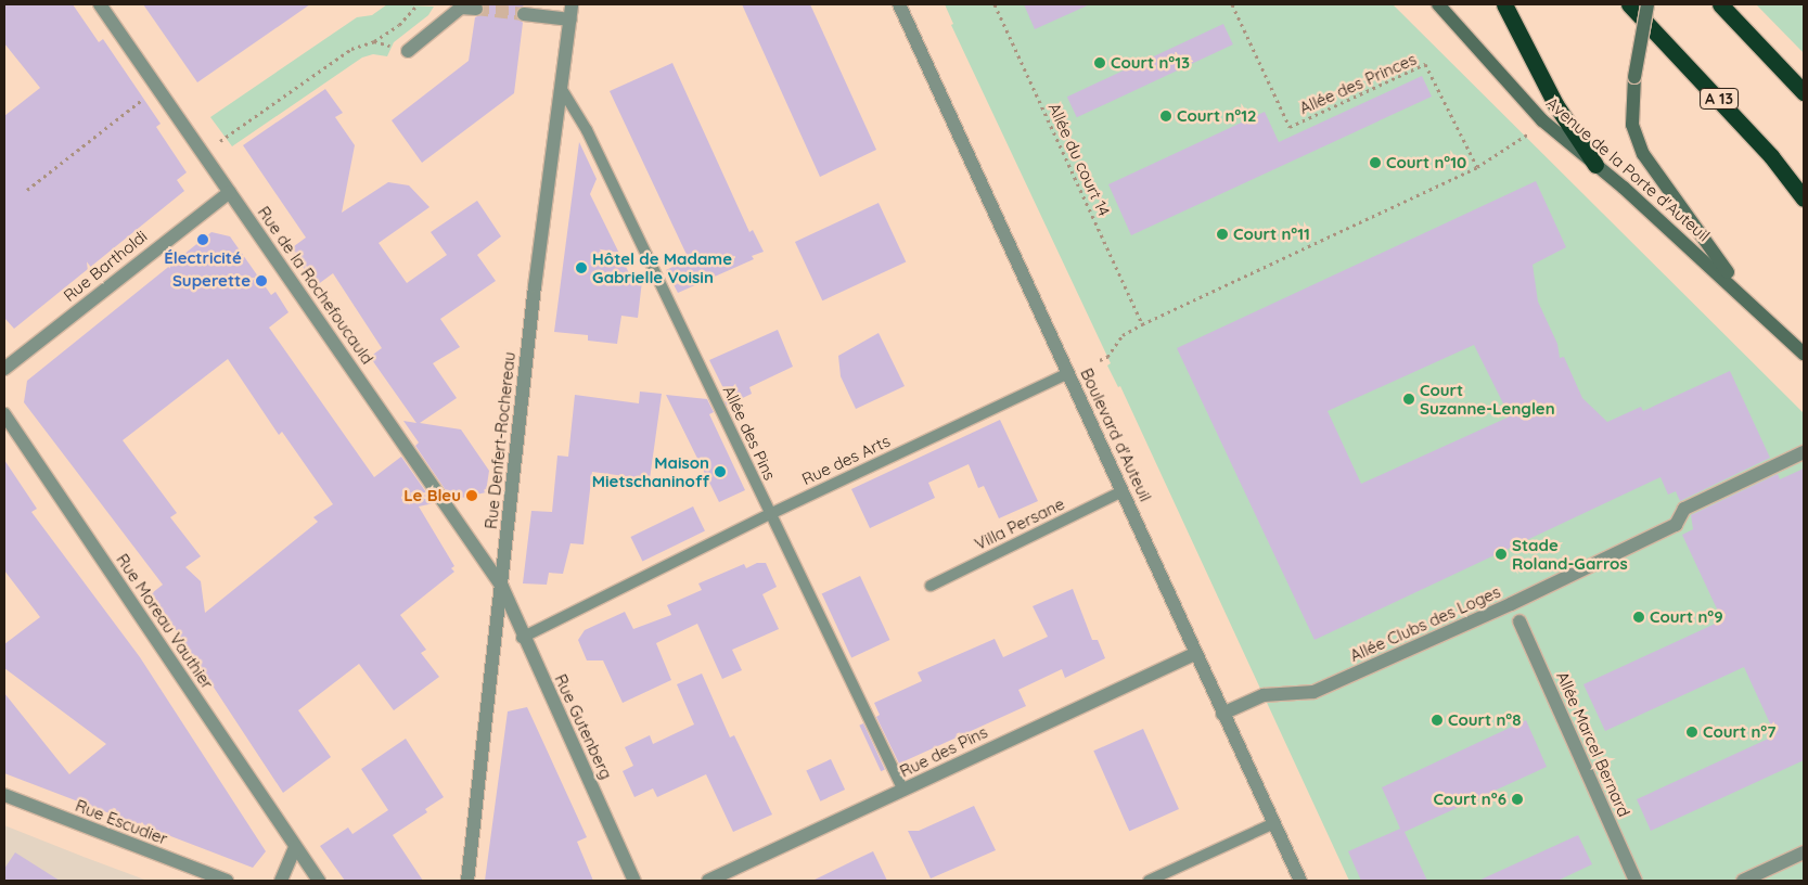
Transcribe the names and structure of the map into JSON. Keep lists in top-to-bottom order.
{
  "streets": {
    "highway": ["A 13"],
    "main road": ["Avenue de la Porte d'Auteuil"],
    "street": [
      "Rue Bartholdi",
      "Rue de la Rochefoucauld",
      "Boulevard d'Auteuil",
      "Rue Denfert-Rochereau",
      "Rue Moreau Vauthier",
      "Allée Clubs des Loges",
      "Rue Gutenberg",
      "Allée Marcel Bernard",
      "Rue des Pins",
      "Rue Escudier"
    ],
    "lane": ["Allée des Pins", "Rue des Arts", "Villa Persane"],
    "path": ["Allée des Princes", "Allée du court 14"]
  },
  "crossings": [
    ["Rue Bartholdi", "Rue de la Rochefoucauld"],
    ["Rue de la Rochefoucauld", "Rue Denfert-Rochereau"],
    ["Rue de la Rochefoucauld", "Rue Gutenberg"],
    ["Allée des Pins", "Rue Denfert-Rochereau"],
    ["Allée des Pins", "Rue des Arts"],
    ["Allée des Pins", "Rue des Pins"],
    ["Boulevard d'Auteuil", "Rue des Arts"],
    ["Boulevard d'Auteuil", "Villa Persane"],
    ["Boulevard d'Auteuil", "Allée Clubs des Loges"],
    ["Boulevard d'Auteuil", "Rue des Pins"],
    ["Rue Denfert-Rochereau", "Rue Gutenberg"],
    ["Rue des Arts", "Rue Gutenberg"]
  ],
  "places": [
    "Court n°13",
    "Court n°12",
    "Court n°10",
    "Court n°11",
    "Électricité",
    "Hôtel de Madame Gabrielle Voisin",
    "Superette",
    "Court Suzanne-Lenglen",
    "Maison Mietschaninoff",
    "Le Bleu",
    "Stade Roland-Garros",
    "Court n°9",
    "Court n°8",
    "Court n°7",
    "Court n°6"
  ]
}
